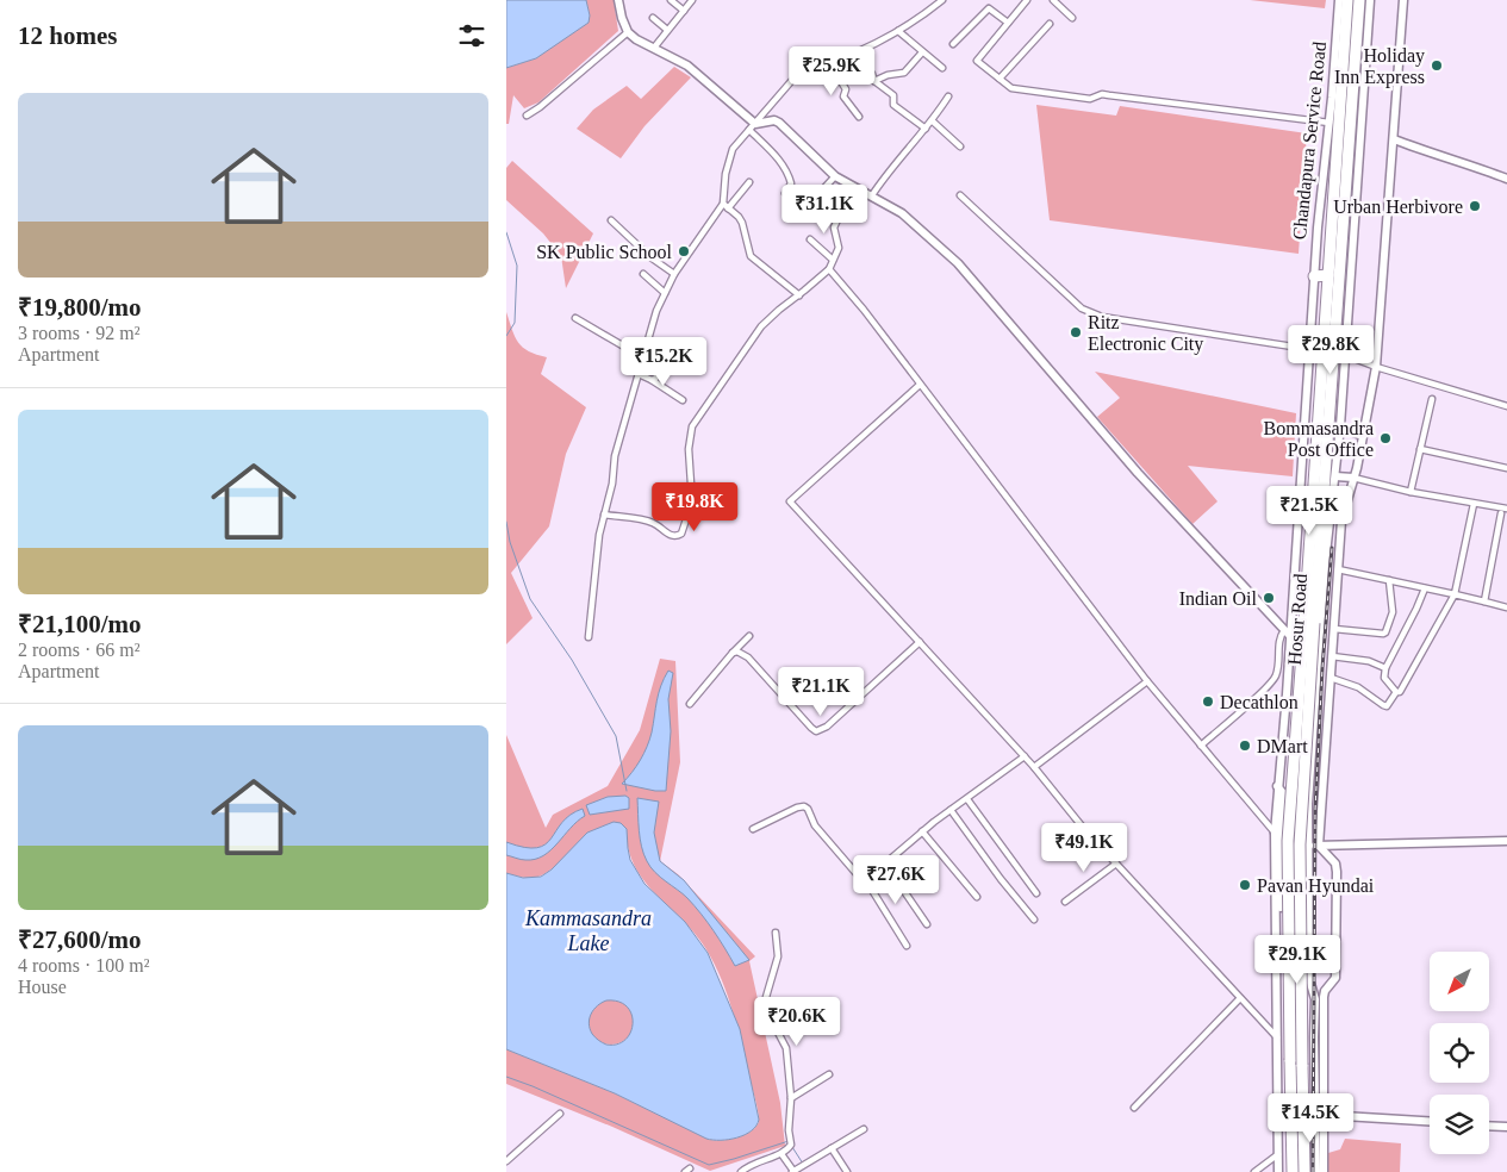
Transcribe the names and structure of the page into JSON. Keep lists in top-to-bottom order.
{
  "streets": {
    "highway": ["Hosur Road"],
    "street": ["Chandapura Service Road"]
  },
  "water": ["Kammasandra Lake"],
  "places": [
    "Holiday Inn Express",
    "Urban Herbivore",
    "SK Public School",
    "Ritz Electronic City",
    "Bommasandra Post Office",
    "Indian Oil",
    "Decathlon",
    "DMart",
    "Pavan Hyundai"
  ],
  "north": "bottom left",
  "page": {
    "heading": "12 homes",
    "price": [
      "₹25.9K",
      "₹31.1K",
      "₹29.8K",
      "₹15.2K",
      "₹19.8K",
      "₹21.5K",
      "₹21.1K",
      "₹49.1K",
      "₹27.6K",
      "₹29.1K",
      "₹20.6K",
      "₹14.5K"
    ],
    "list": [
      {
        "name": "₹19,800/mo",
        "note": "3 rooms · 92 m² · Apartment"
      },
      {
        "name": "₹21,100/mo",
        "note": "2 rooms · 66 m² · Apartment"
      },
      {
        "name": "₹27,600/mo",
        "note": "4 rooms · 100 m² · House"
      }
    ]
  }
}
